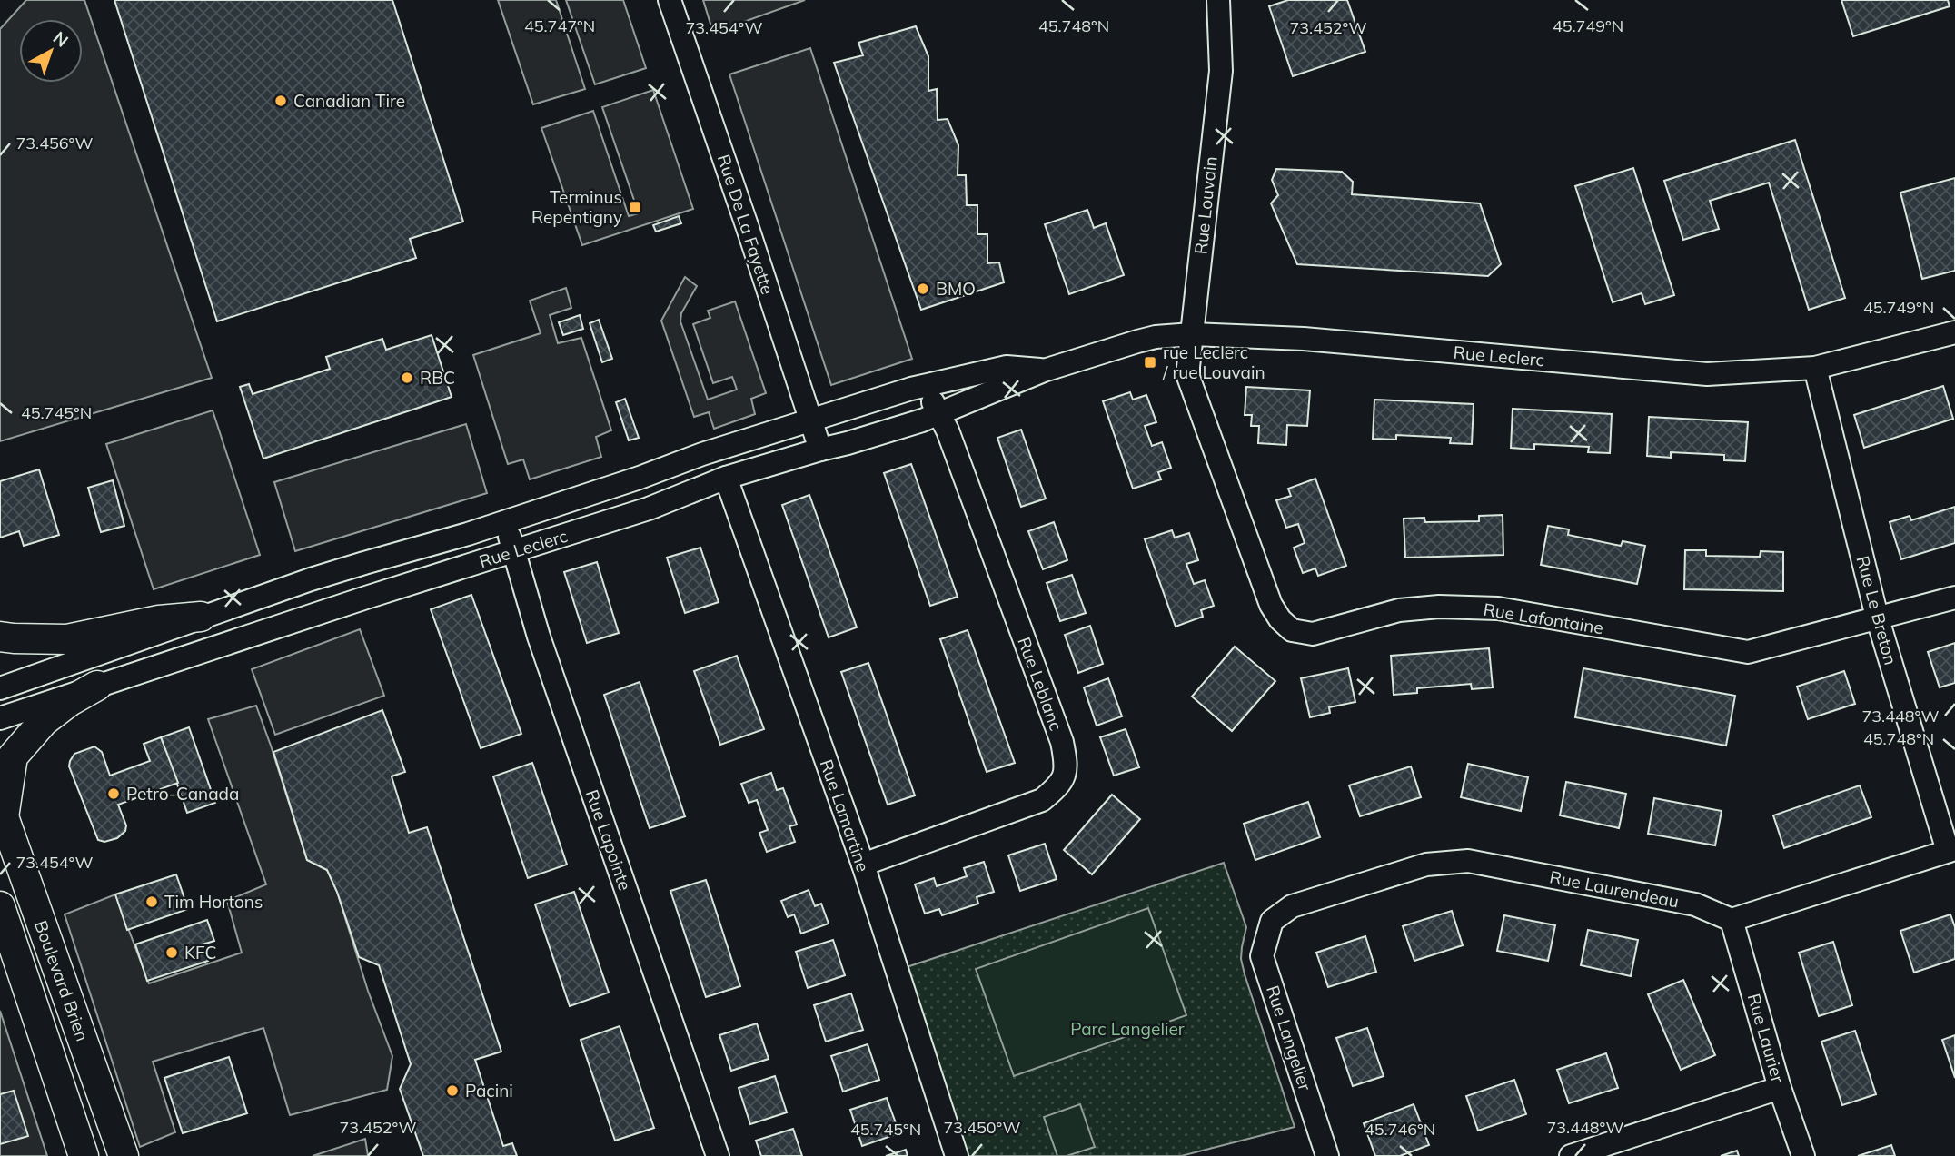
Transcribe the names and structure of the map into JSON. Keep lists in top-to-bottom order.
{
  "streets": {
    "main road": ["Boulevard Brien"],
    "street": [
      "Rue Louvain",
      "Rue De La Fayette",
      "Rue Leclerc",
      "Rue Le Breton",
      "Rue Lafontaine",
      "Rue Leblanc",
      "Rue Lamartine",
      "Rue Lapointe",
      "Rue Laurendeau",
      "Rue Langelier",
      "Rue Laurier"
    ]
  },
  "crossings": [
    ["Rue Louvain", "Rue Leclerc"],
    ["Rue Louvain", "Rue Lafontaine"],
    ["Rue De La Fayette", "Rue Leclerc"],
    ["Rue Leclerc", "Rue Le Breton"],
    ["Rue Leclerc", "Rue Lafontaine"],
    ["Rue Leclerc", "Rue Leblanc"],
    ["Rue Leclerc", "Rue Lamartine"],
    ["Rue Leclerc", "Rue Lapointe"],
    ["Rue Le Breton", "Rue Lafontaine"],
    ["Rue Leblanc", "Rue Lamartine"],
    ["Rue Laurendeau", "Rue Langelier"],
    ["Rue Laurendeau", "Rue Laurier"]
  ],
  "parks": ["Parc Langelier"],
  "places": {
    "other": [
      "Canadian Tire",
      "BMO",
      "RBC",
      "Petro-Canada",
      "Tim Hortons",
      "KFC",
      "Pacini"
    ],
    "transit": ["Terminus Repentigny", "rue Leclerc / rue Louvain"]
  },
  "north": "top right",
  "coordinates": [
    "45.747°N",
    "45.748°N",
    "45.749°N",
    "73.454°W",
    "73.452°W",
    "73.456°W",
    "45.745°N",
    "73.448°W",
    "73.450°W",
    "45.746°N"
  ]
}
